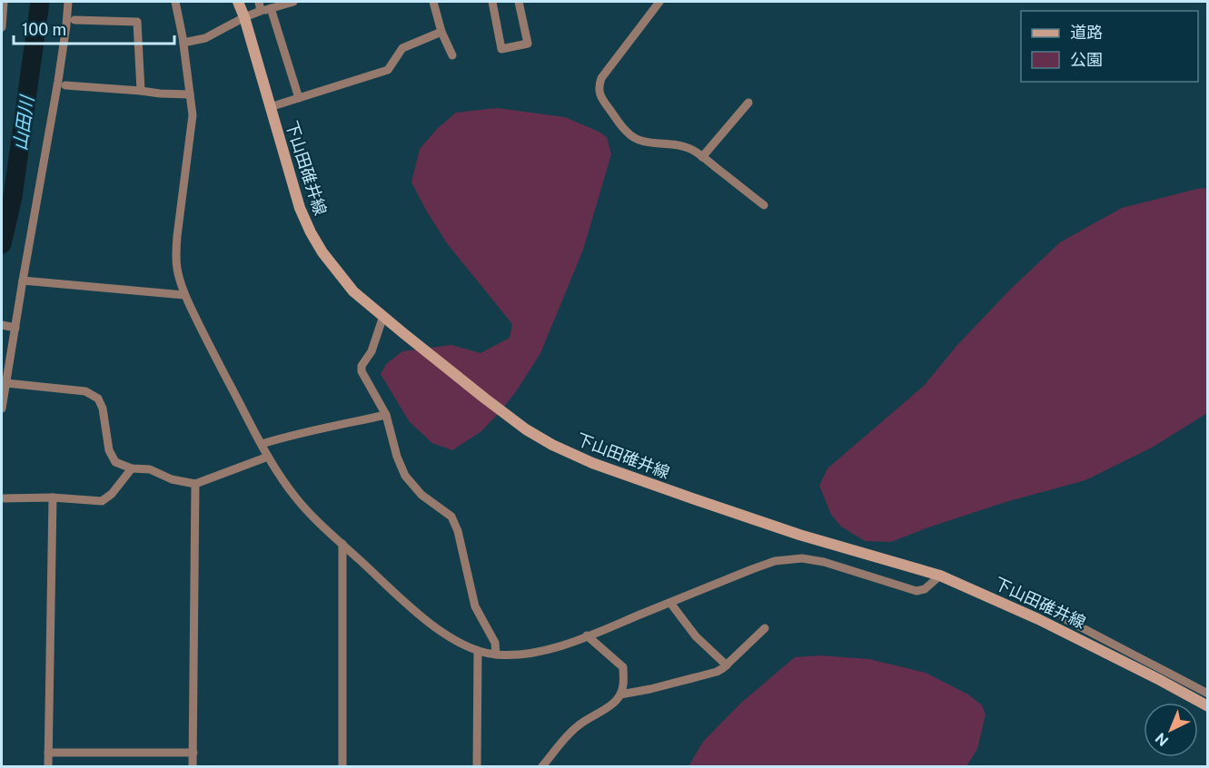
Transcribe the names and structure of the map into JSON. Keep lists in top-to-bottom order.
{
  "streets": {
    "main road": ["下山田碓井線"]
  },
  "water": ["山田川"],
  "legend": ["道路", "公園"],
  "scale_bar": "100 m",
  "north": "bottom left"
}
